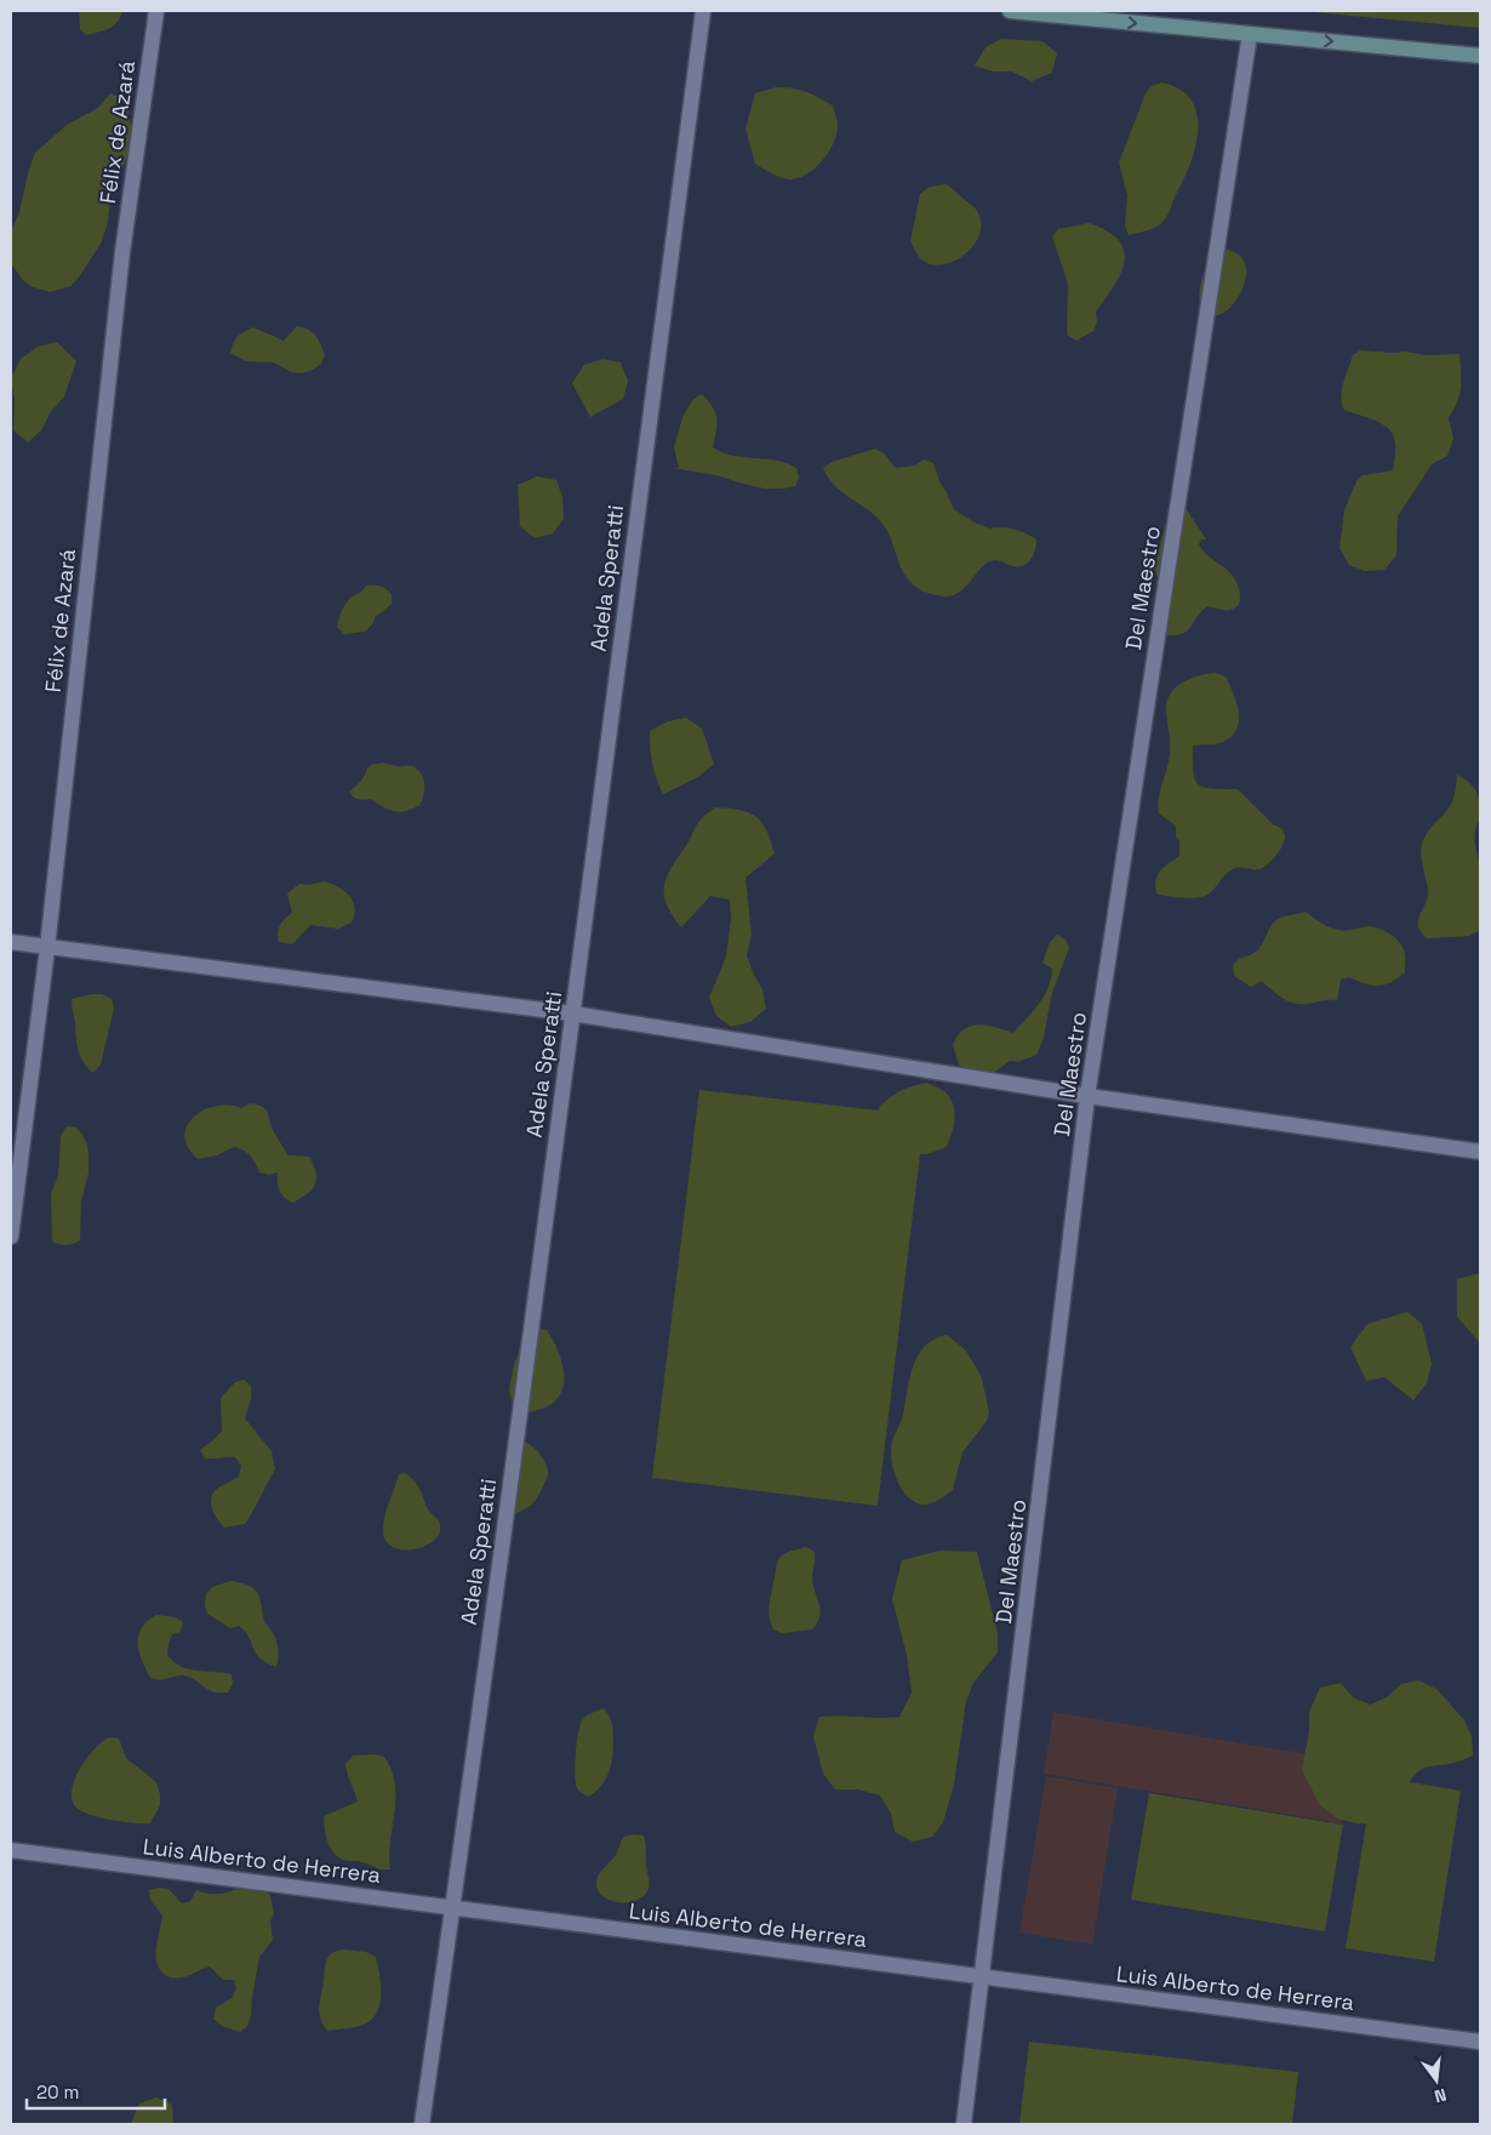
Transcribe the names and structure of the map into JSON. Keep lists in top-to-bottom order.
{
  "streets": {
    "street": [
      "Félix de Azará",
      "Adela Speratti",
      "Del Maestro",
      "Luis Alberto de Herrera"
    ]
  },
  "crossings": [
    ["Adela Speratti", "Luis Alberto de Herrera"],
    ["Del Maestro", "Luis Alberto de Herrera"]
  ],
  "scale_bar": "20 m",
  "north": "bottom"
}
